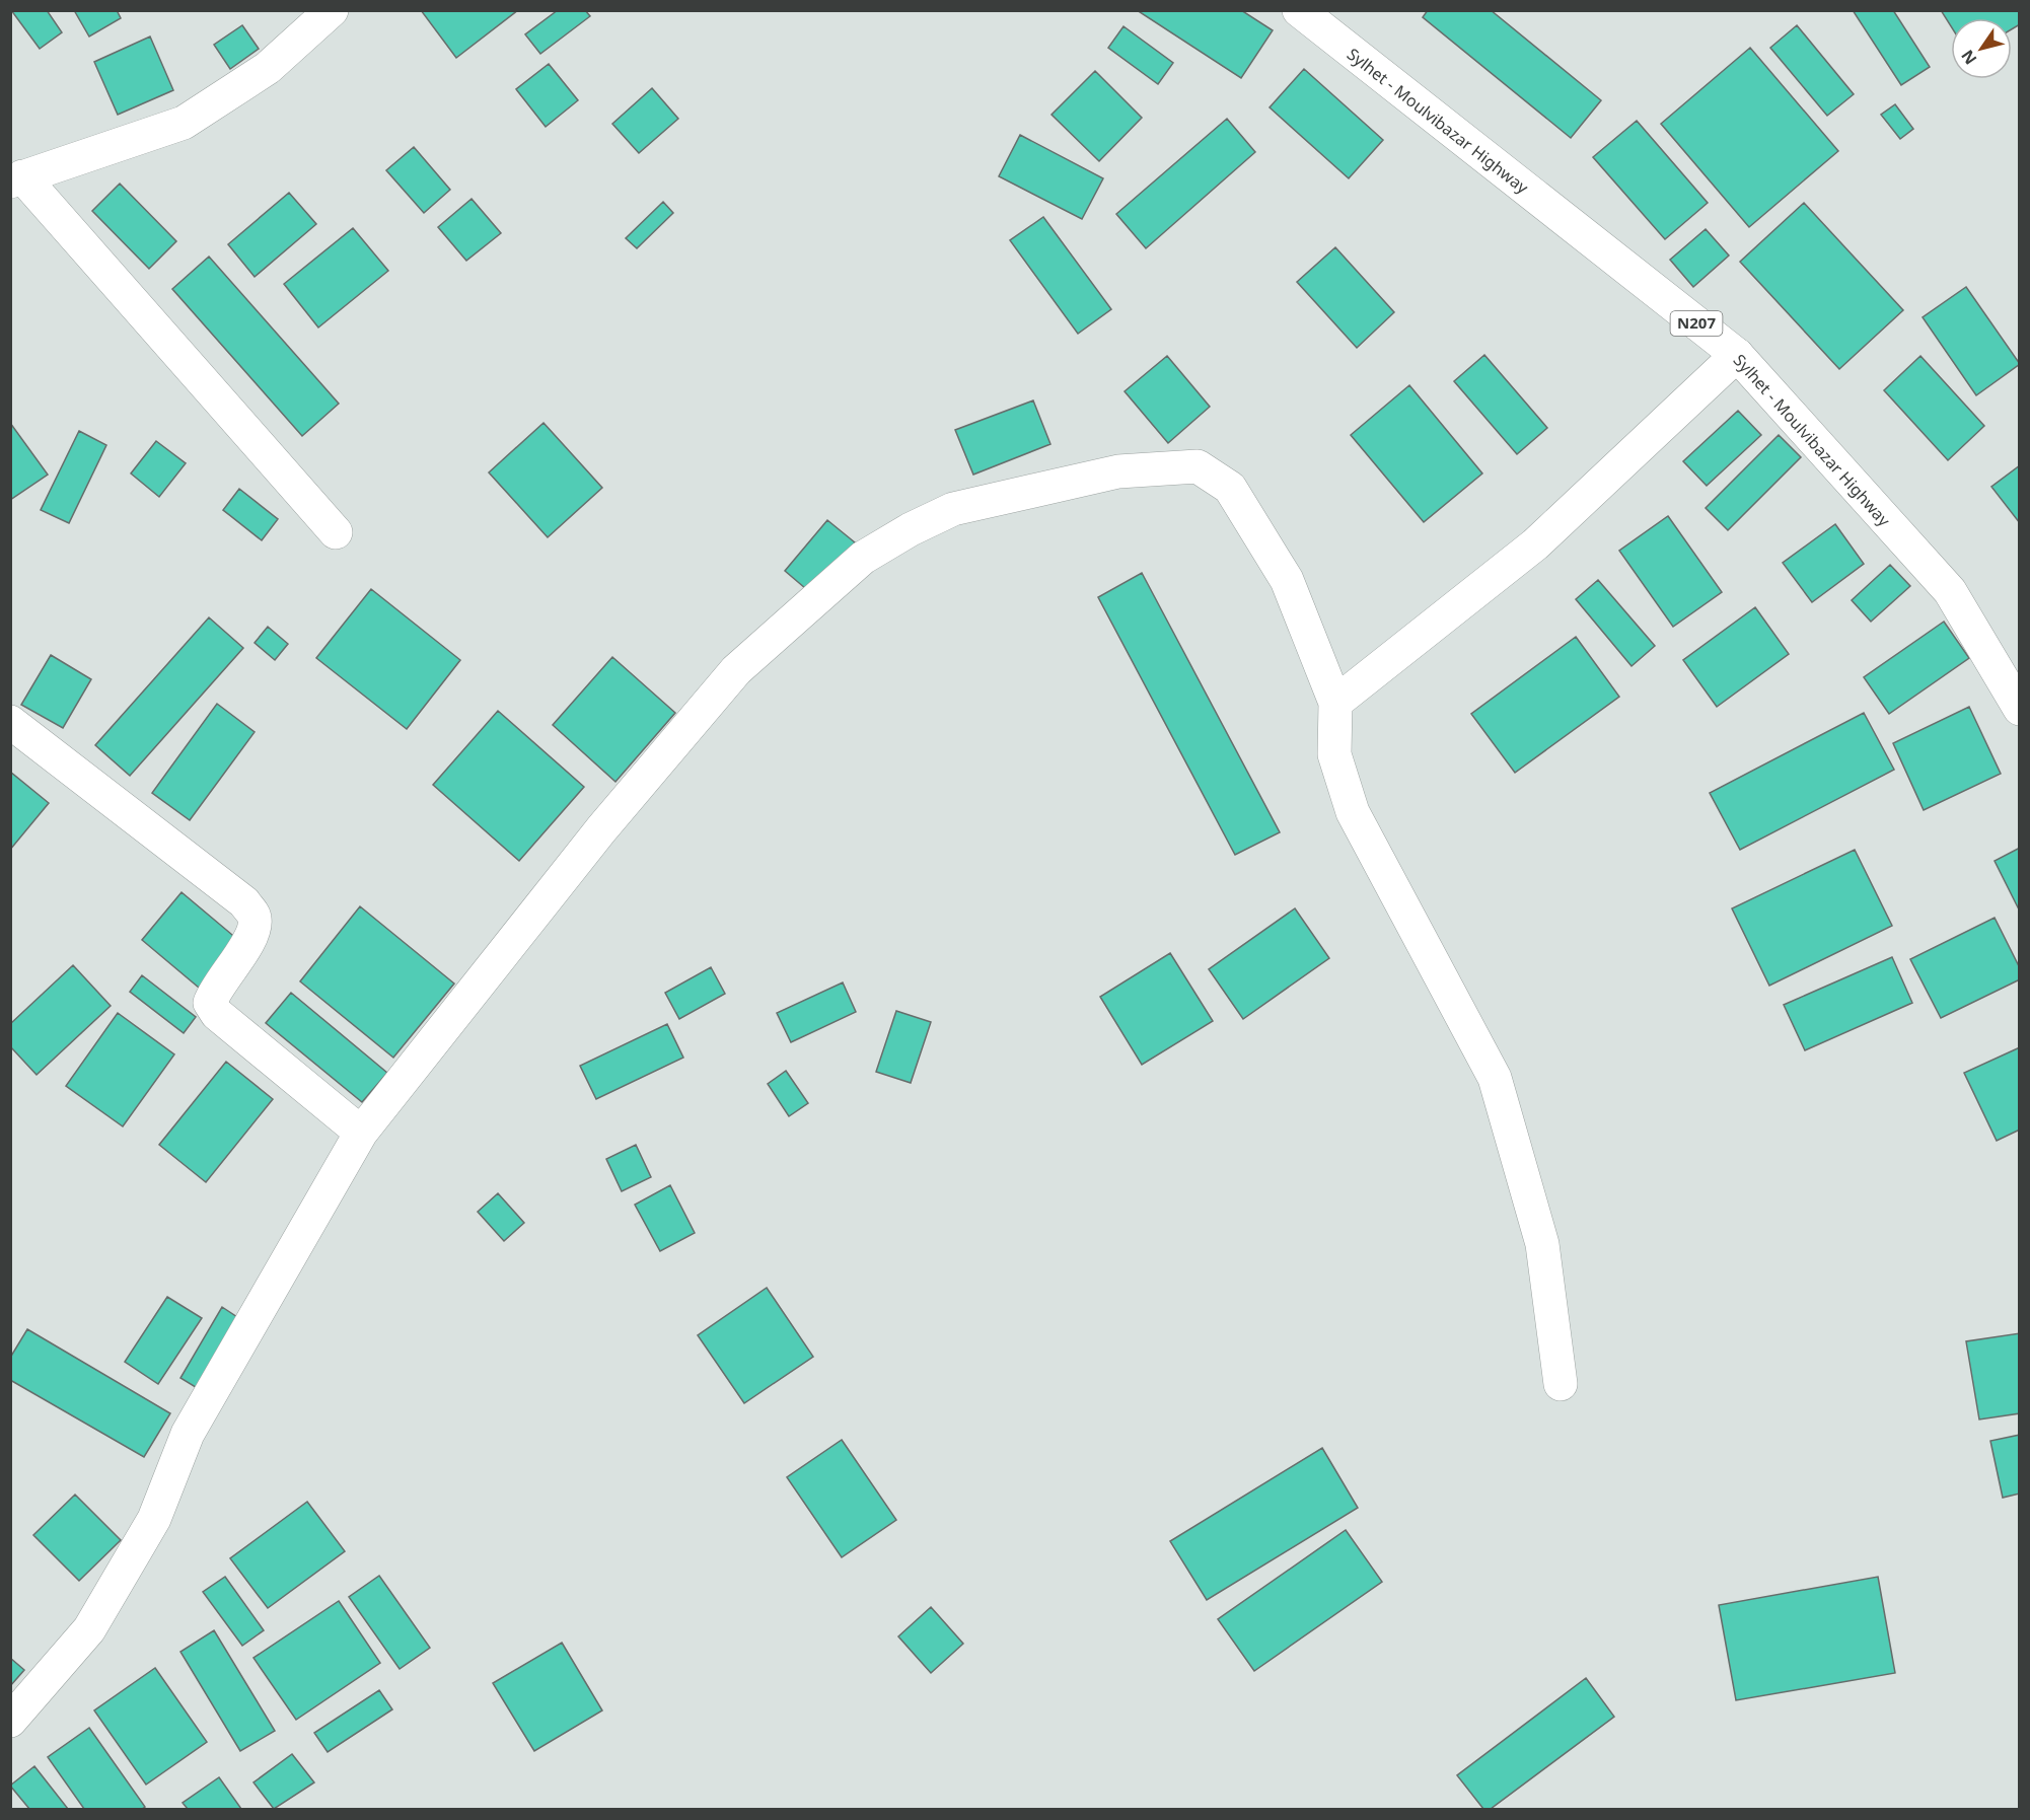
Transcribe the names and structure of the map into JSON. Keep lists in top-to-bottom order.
{
  "streets": {
    "main road": ["Sylhet - Moulvibazar Highway", "N207"]
  },
  "north": "bottom left"
}
